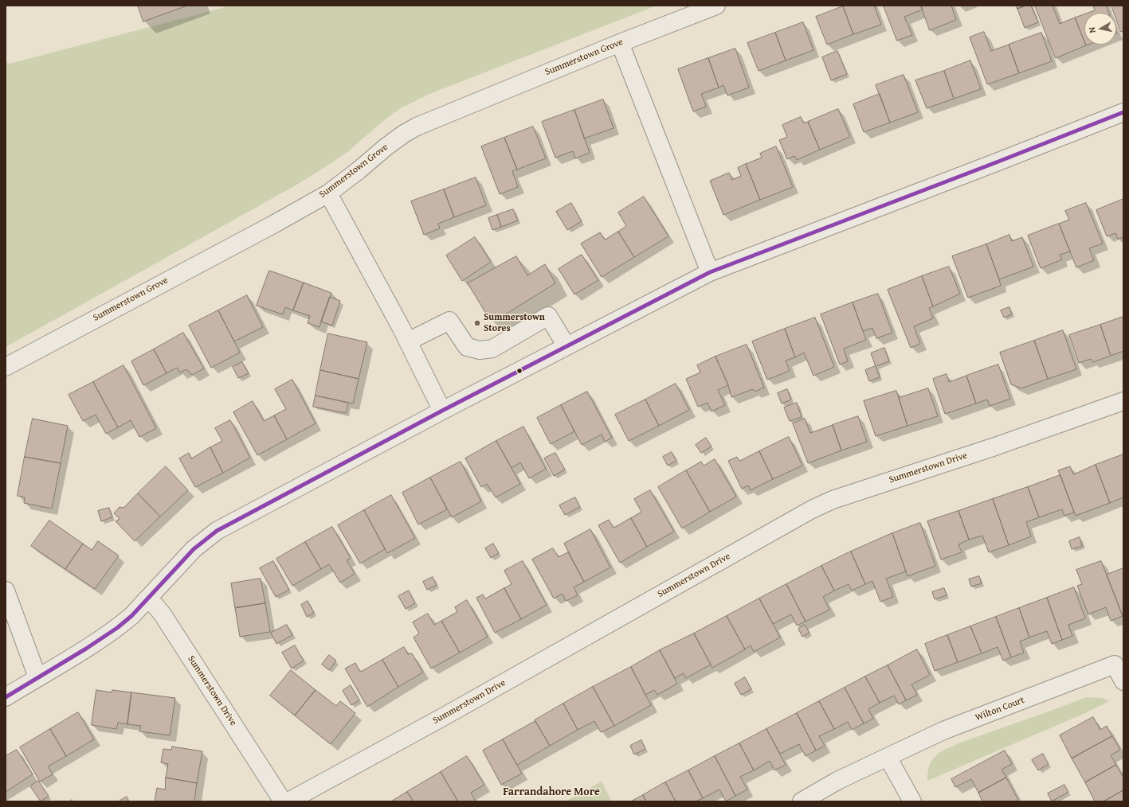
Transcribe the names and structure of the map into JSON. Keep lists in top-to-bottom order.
{
  "streets": {
    "street": ["Summerstown Grove", "Summerstown Drive", "Wilton Court"]
  },
  "districts": ["Farrandahore More"],
  "places": ["Summerstown Stores"],
  "north": "left"
}
